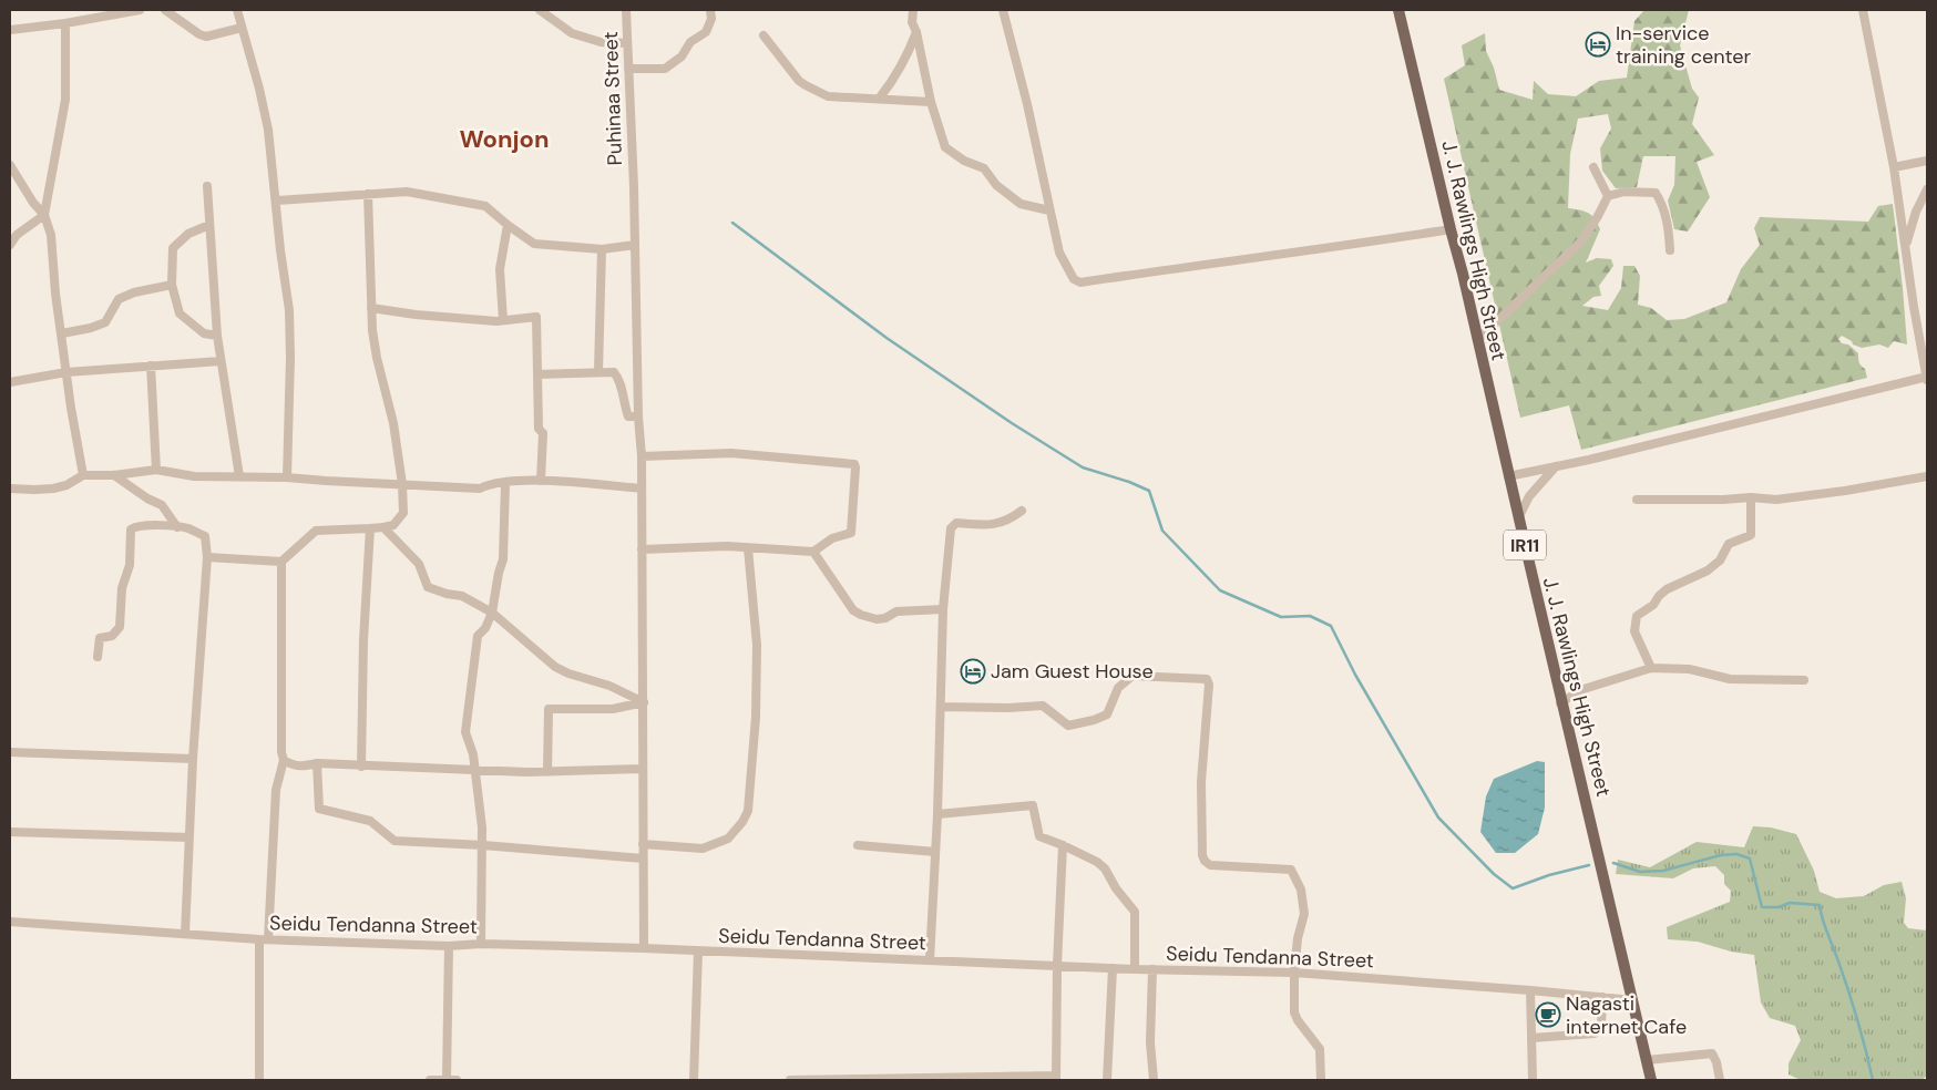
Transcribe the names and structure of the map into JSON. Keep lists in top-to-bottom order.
{
  "streets": {
    "main road": ["J. J. Rawlings High Street", "IR11"],
    "street": ["Puhinaa Street", "Seidu Tendanna Street"]
  },
  "crossings": [
    ["Puhinaa Street", "Seidu Tendanna Street"],
    ["J. J. Rawlings High Street", "Seidu Tendanna Street"]
  ],
  "districts": ["Wonjon"],
  "places": {
    "hotel": ["In-service training center", "Jam Guest House"],
    "cafe": ["Nagasti internet Cafe"]
  }
}
